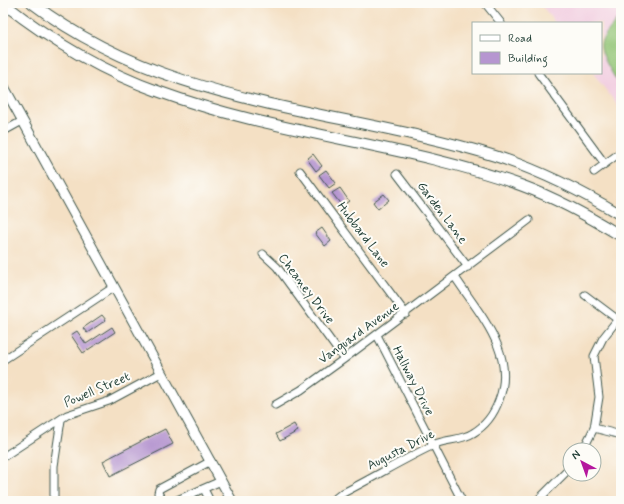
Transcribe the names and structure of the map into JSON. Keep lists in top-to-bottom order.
{
  "streets": {
    "street": [
      "Garden Lane",
      "Hubbard Lane",
      "Cheaney Drive",
      "Vanguard Avenue",
      "Hallway Drive",
      "Powell Street",
      "Augusta Drive"
    ]
  },
  "crossings": [
    ["Garden Lane", "Vanguard Avenue"],
    ["Hubbard Lane", "Vanguard Avenue"],
    ["Cheaney Drive", "Vanguard Avenue"],
    ["Vanguard Avenue", "Hallway Drive"],
    ["Vanguard Avenue", "Augusta Drive"],
    ["Hallway Drive", "Augusta Drive"]
  ],
  "legend": ["Road", "Building"],
  "north": "top left"
}
